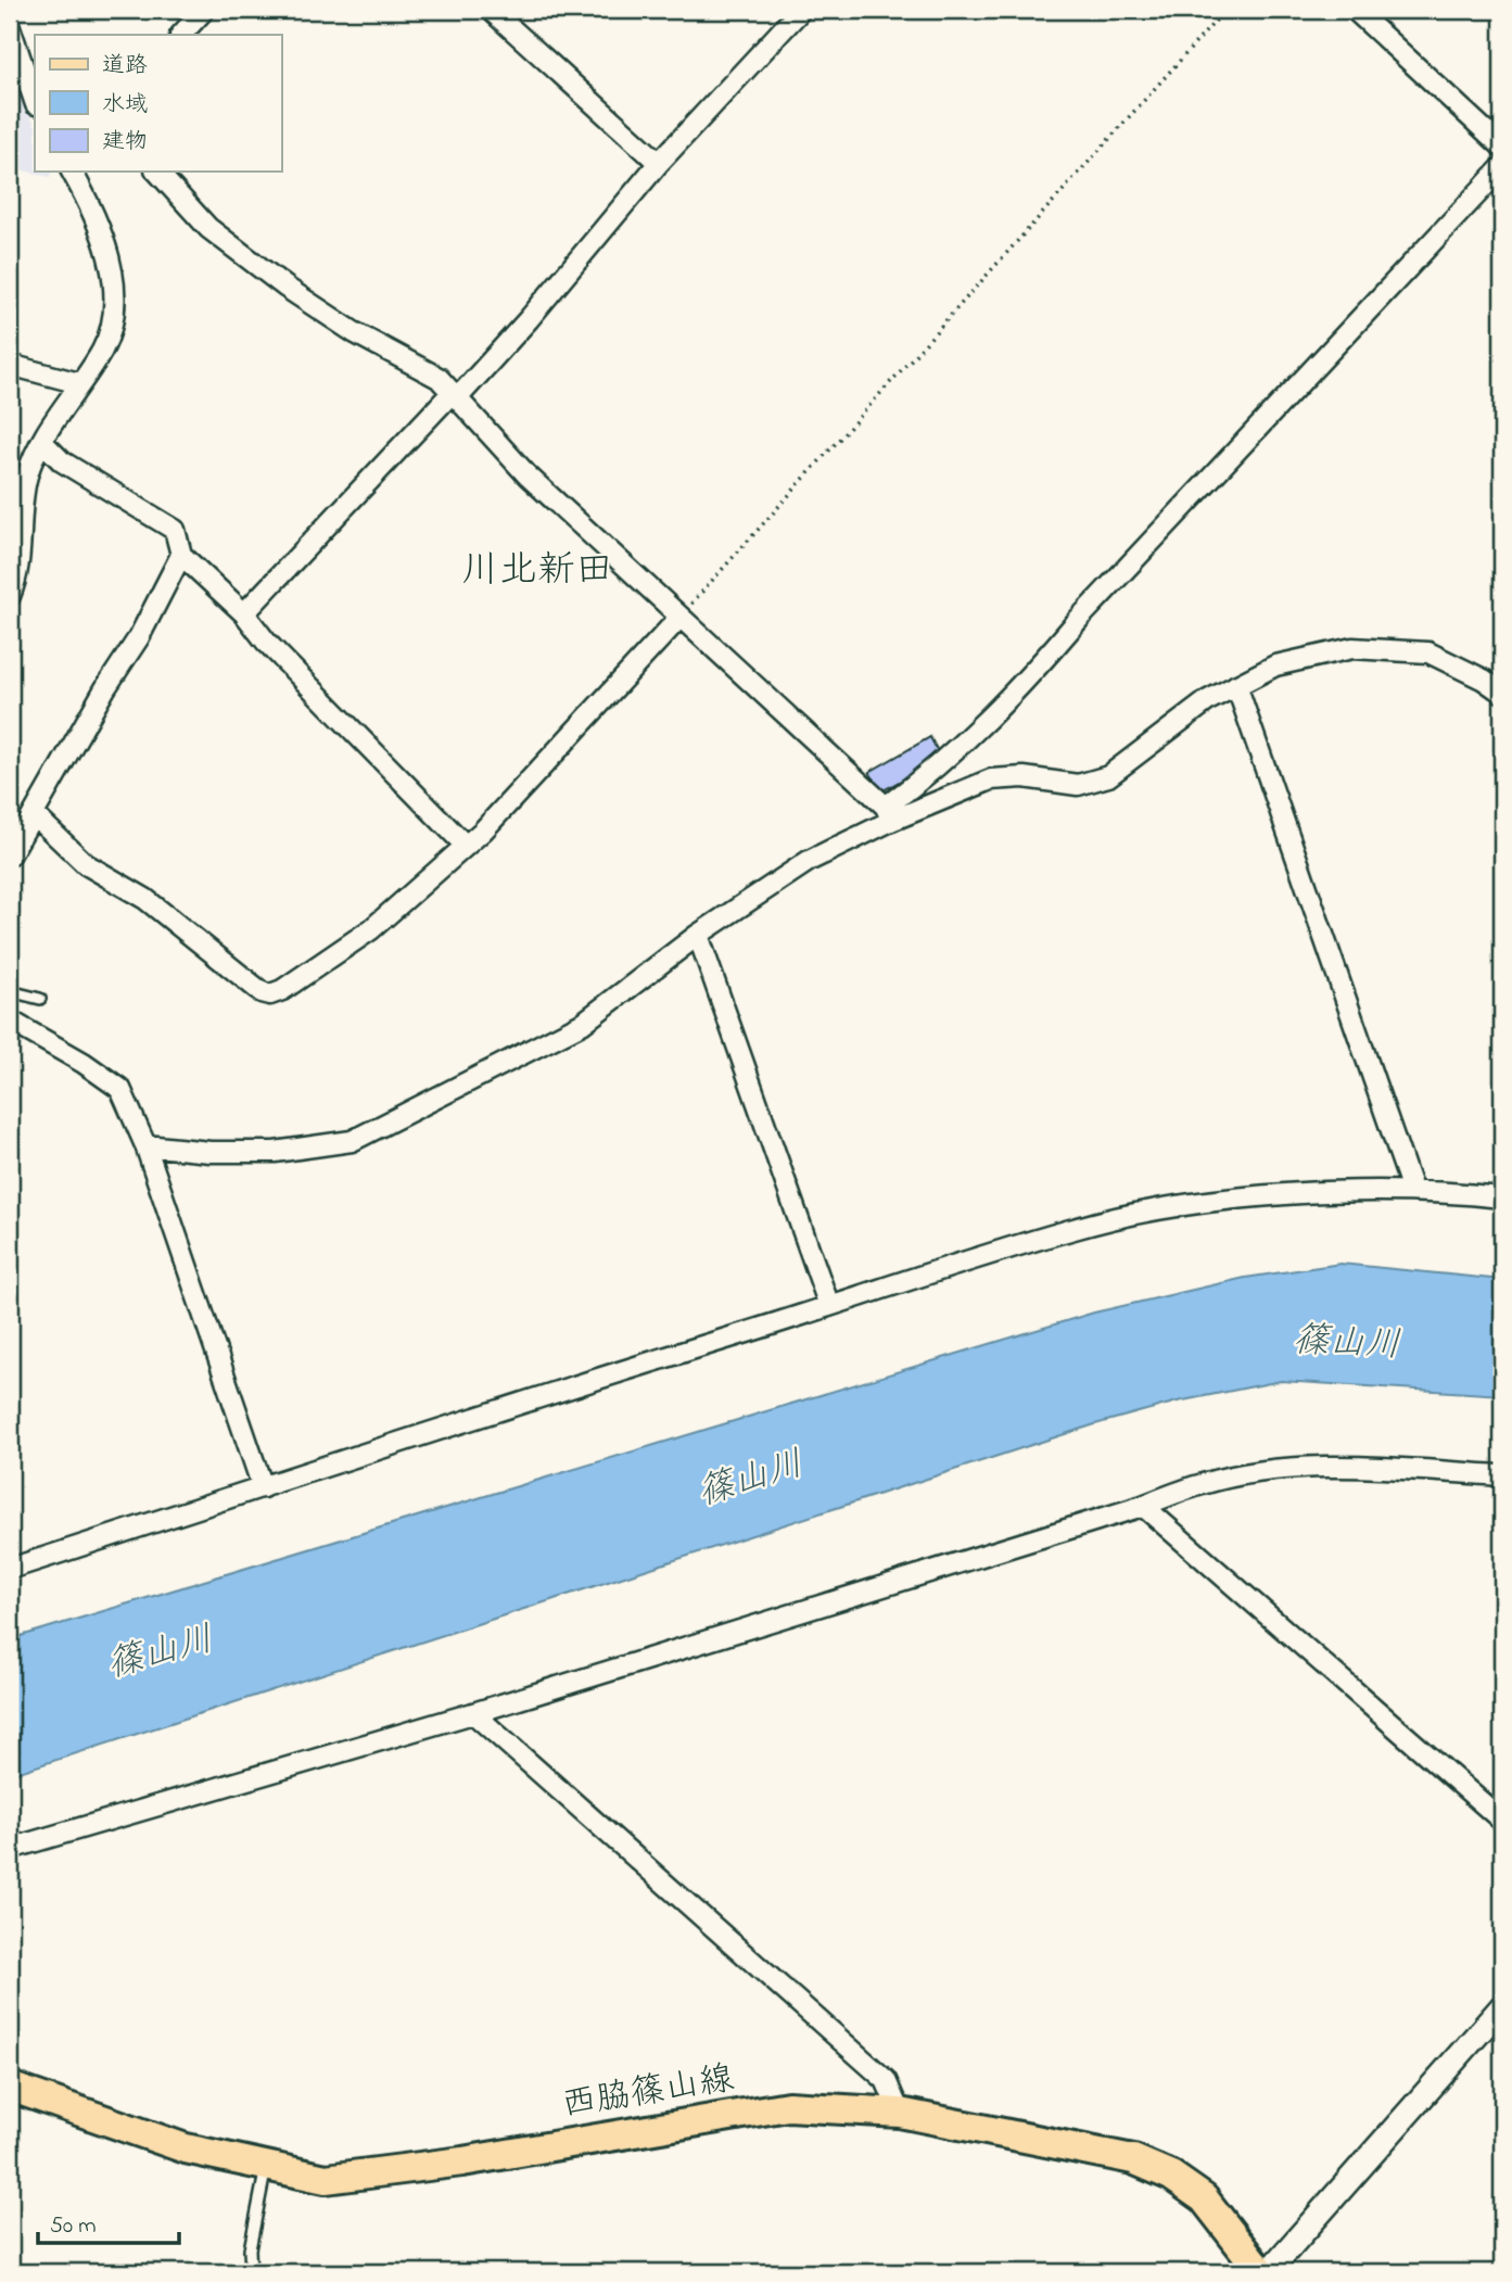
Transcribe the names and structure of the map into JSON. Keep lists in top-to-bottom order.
{
  "streets": {
    "main road": ["西脇篠山線"]
  },
  "districts": ["川北新田"],
  "water": ["篠山川"],
  "legend": ["道路", "水域", "建物"],
  "scale_bar": "50 m"
}
